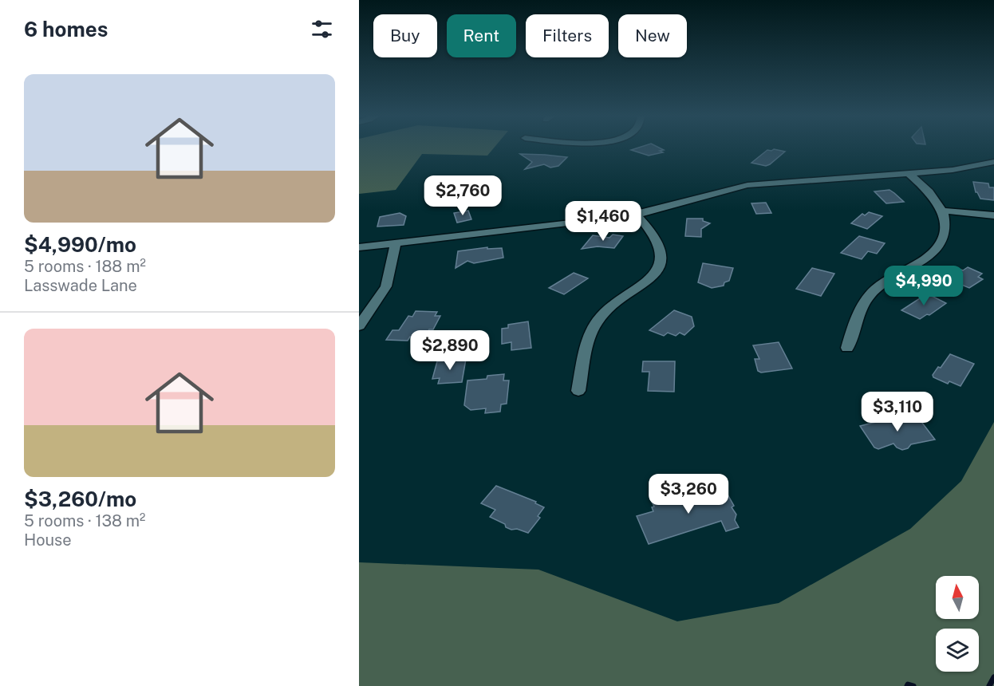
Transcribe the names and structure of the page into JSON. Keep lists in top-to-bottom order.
{
  "north": "top",
  "page": {
    "heading": "6 homes",
    "chip": [
      "Buy",
      "Rent",
      "Filters",
      "New"
    ],
    "list": [
      {
        "name": "$4,990/mo",
        "note": "5 rooms · 188 m² · Lasswade Lane"
      },
      {
        "name": "$3,260/mo",
        "note": "5 rooms · 138 m² · House"
      }
    ],
    "price": [
      "$2,760",
      "$1,460",
      "$4,990",
      "$2,890",
      "$3,110",
      "$3,260"
    ]
  }
}
